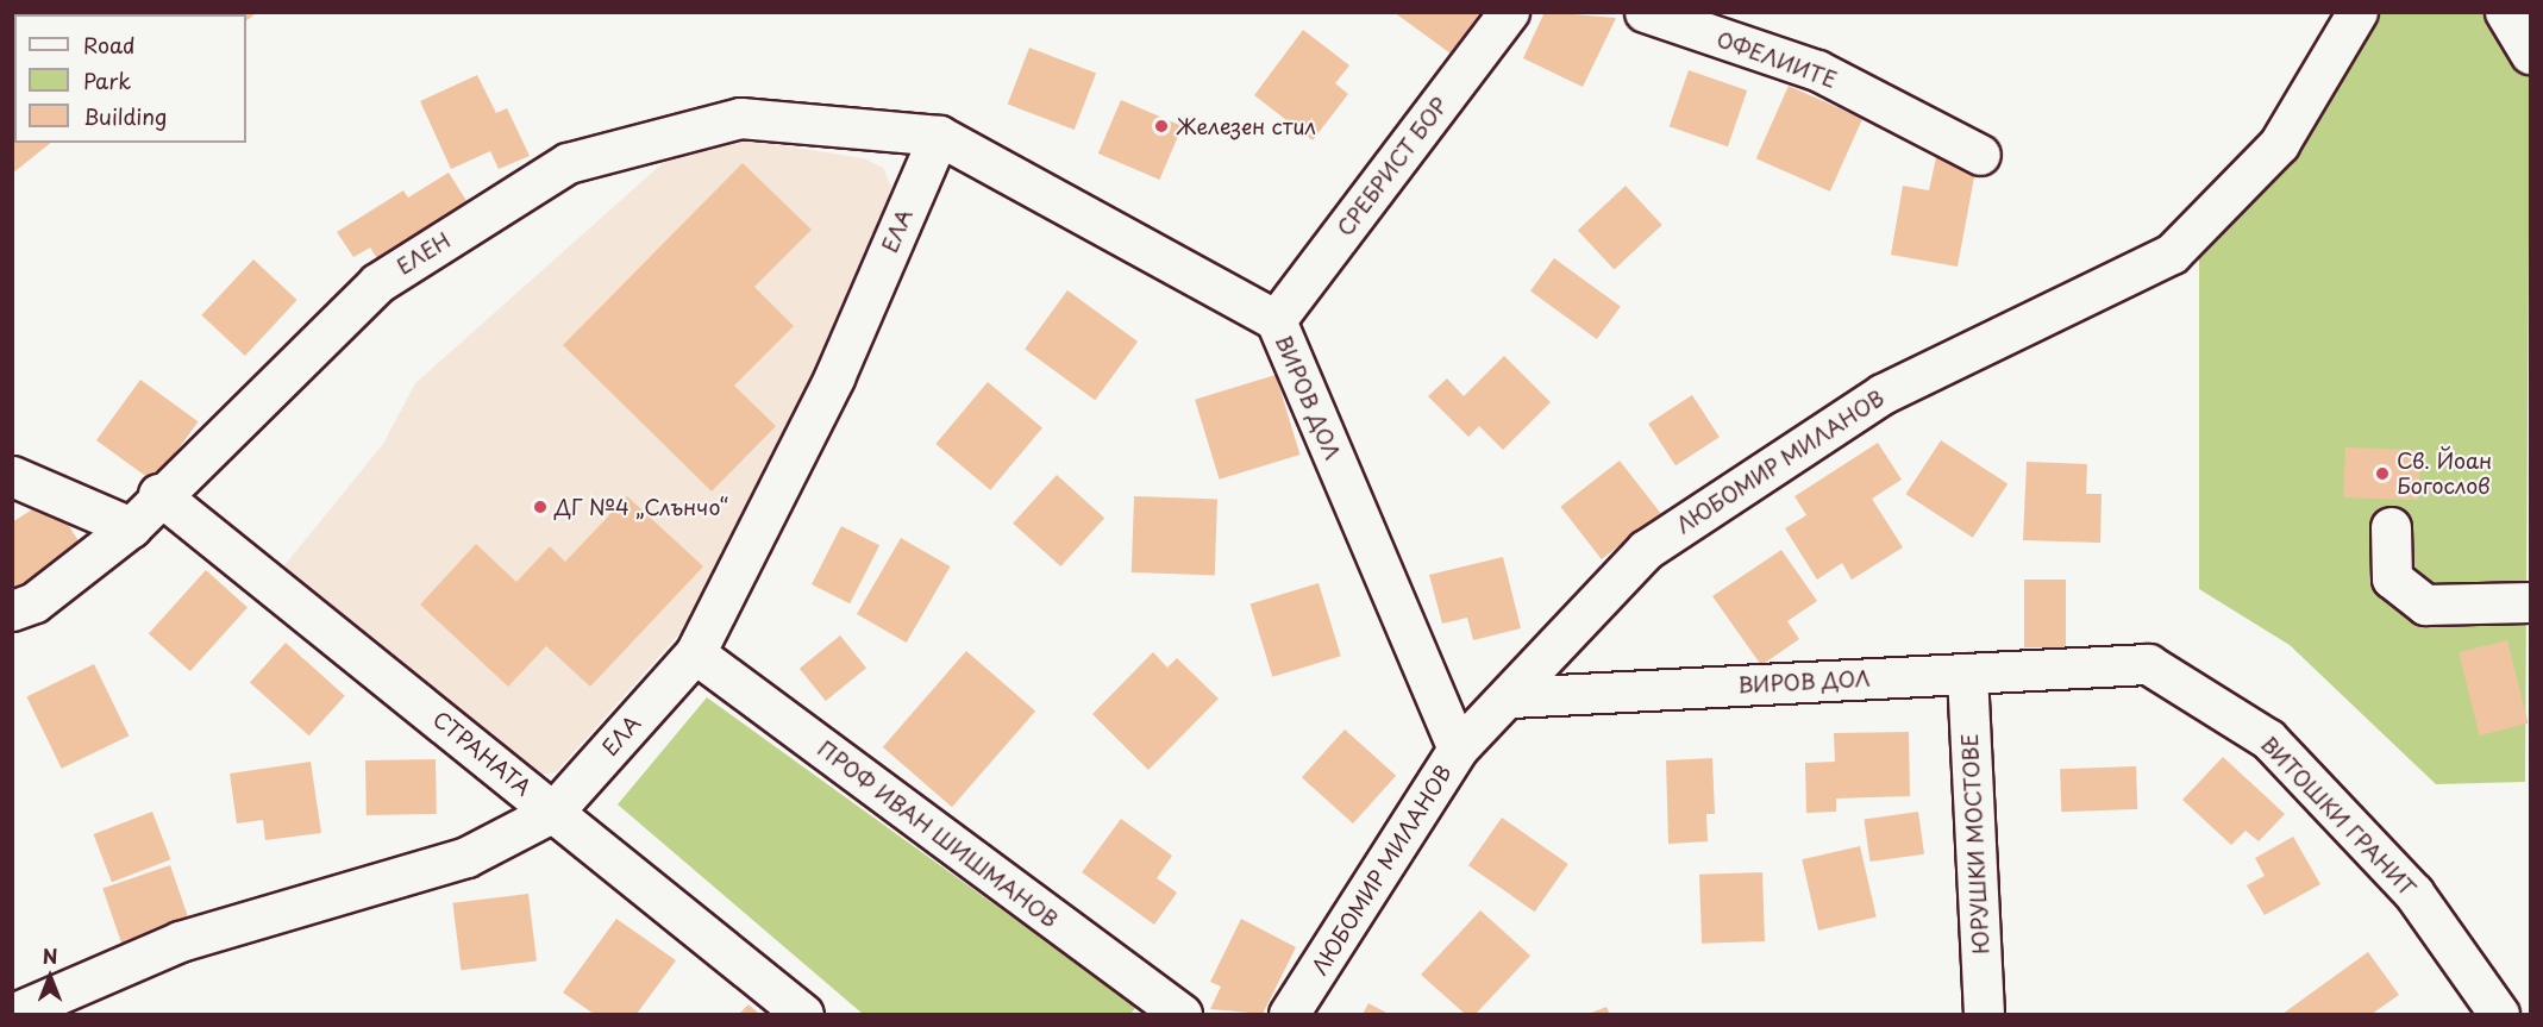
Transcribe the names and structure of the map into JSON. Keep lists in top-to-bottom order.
{
  "streets": {
    "street": [
      "ОФЕЛИИТЕ",
      "СРЕБРИСТ БОР",
      "ЕЛА",
      "ЕЛЕН",
      "ВИРОВ ДОЛ",
      "ЛЮБОМИР МИЛАНОВ",
      "СТРАНАТА",
      "ВИТОШКИ ГРАНИТ",
      "ПРОФ ИВАН ШИШМАНОВ",
      "ЮРУШКИ МОСТОВЕ"
    ]
  },
  "crossings": [
    ["СРЕБРИСТ БОР", "ВИРОВ ДОЛ"],
    ["ЕЛА", "ЕЛЕН"],
    ["ЕЛА", "ВИРОВ ДОЛ"],
    ["ЕЛА", "СТРАНАТА"],
    ["ЕЛА", "ПРОФ ИВАН ШИШМАНОВ"],
    ["ЕЛЕН", "ВИРОВ ДОЛ"],
    ["ЕЛЕН", "СТРАНАТА"],
    ["ВИРОВ ДОЛ", "ЛЮБОМИР МИЛАНОВ"],
    ["ВИРОВ ДОЛ", "ВИТОШКИ ГРАНИТ"],
    ["ВИРОВ ДОЛ", "ЮРУШКИ МОСТОВЕ"],
    ["ВИТОШКИ ГРАНИТ", "ЮРУШКИ МОСТОВЕ"]
  ],
  "places": ["Железен стил", "Св. Йоан Богослов", "ДГ №4 „Слънчо“"],
  "legend": ["Road", "Park", "Building"],
  "north": "top"
}
